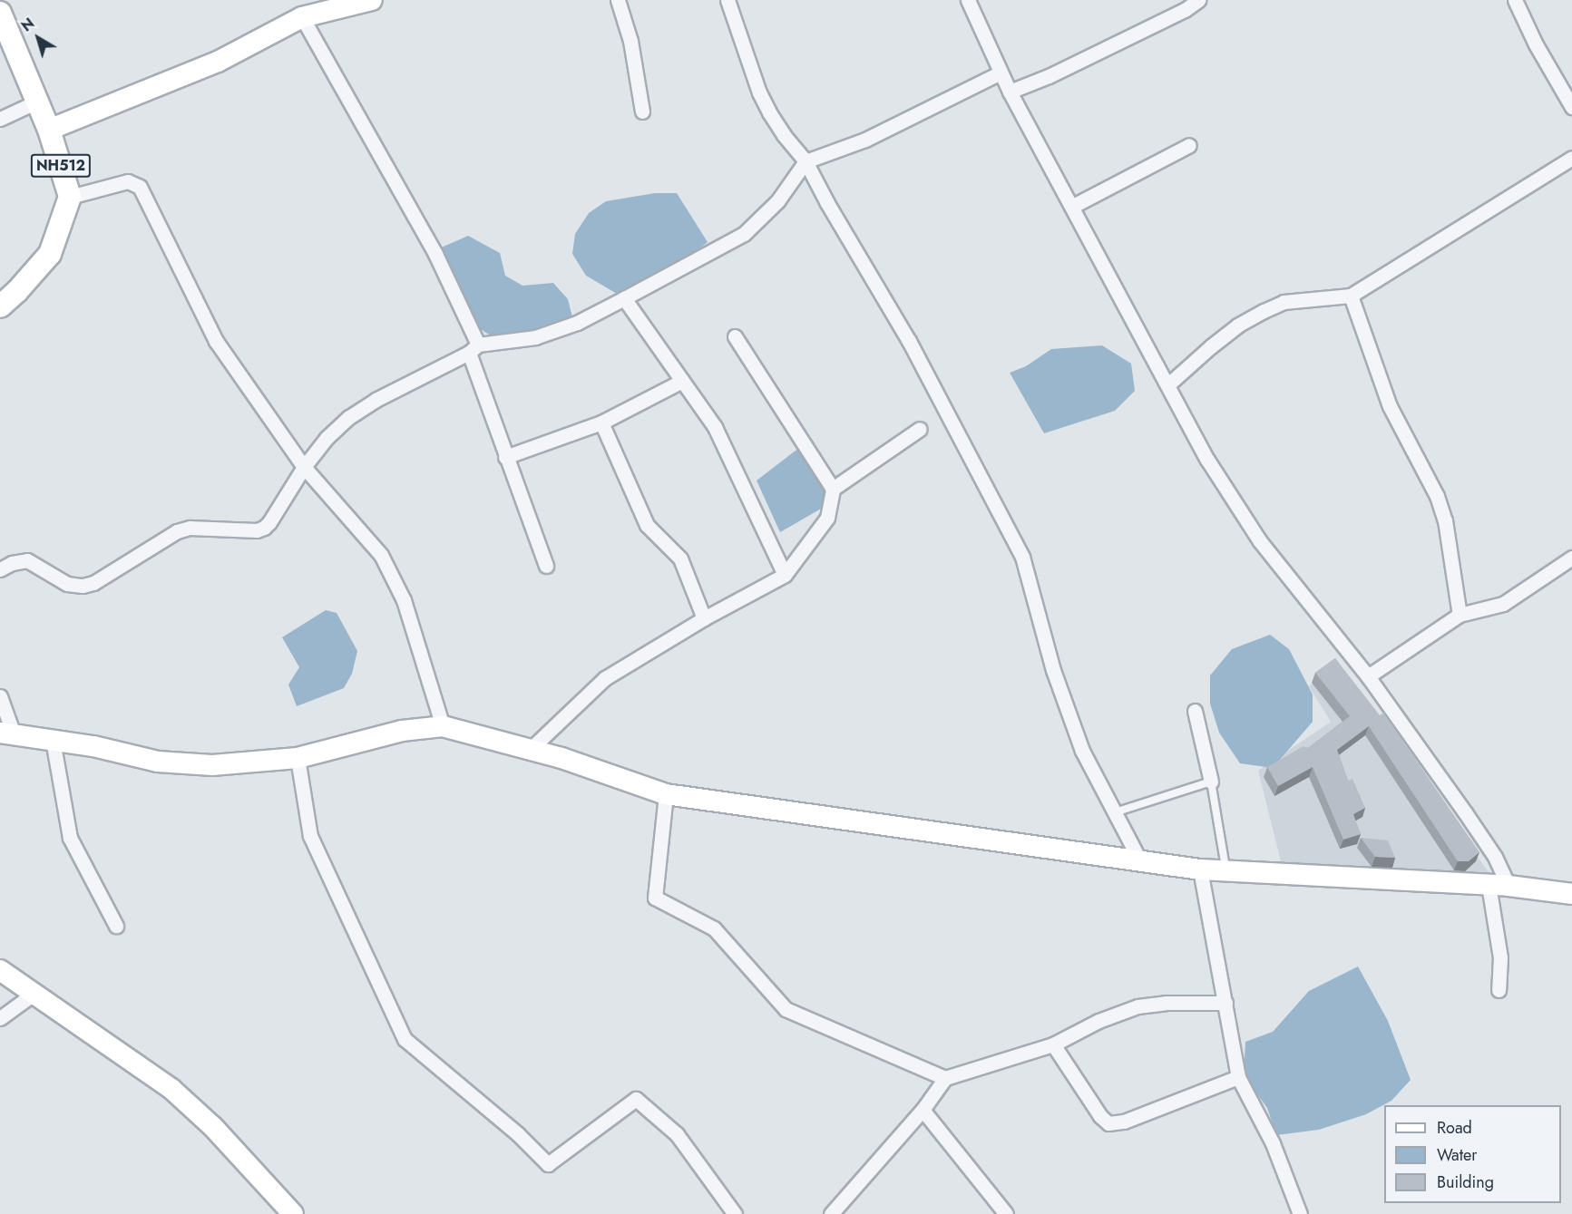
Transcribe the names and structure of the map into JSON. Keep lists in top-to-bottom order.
{
  "streets": {
    "main road": ["NH512"]
  },
  "legend": ["Road", "Water", "Building"],
  "north": "top left"
}
